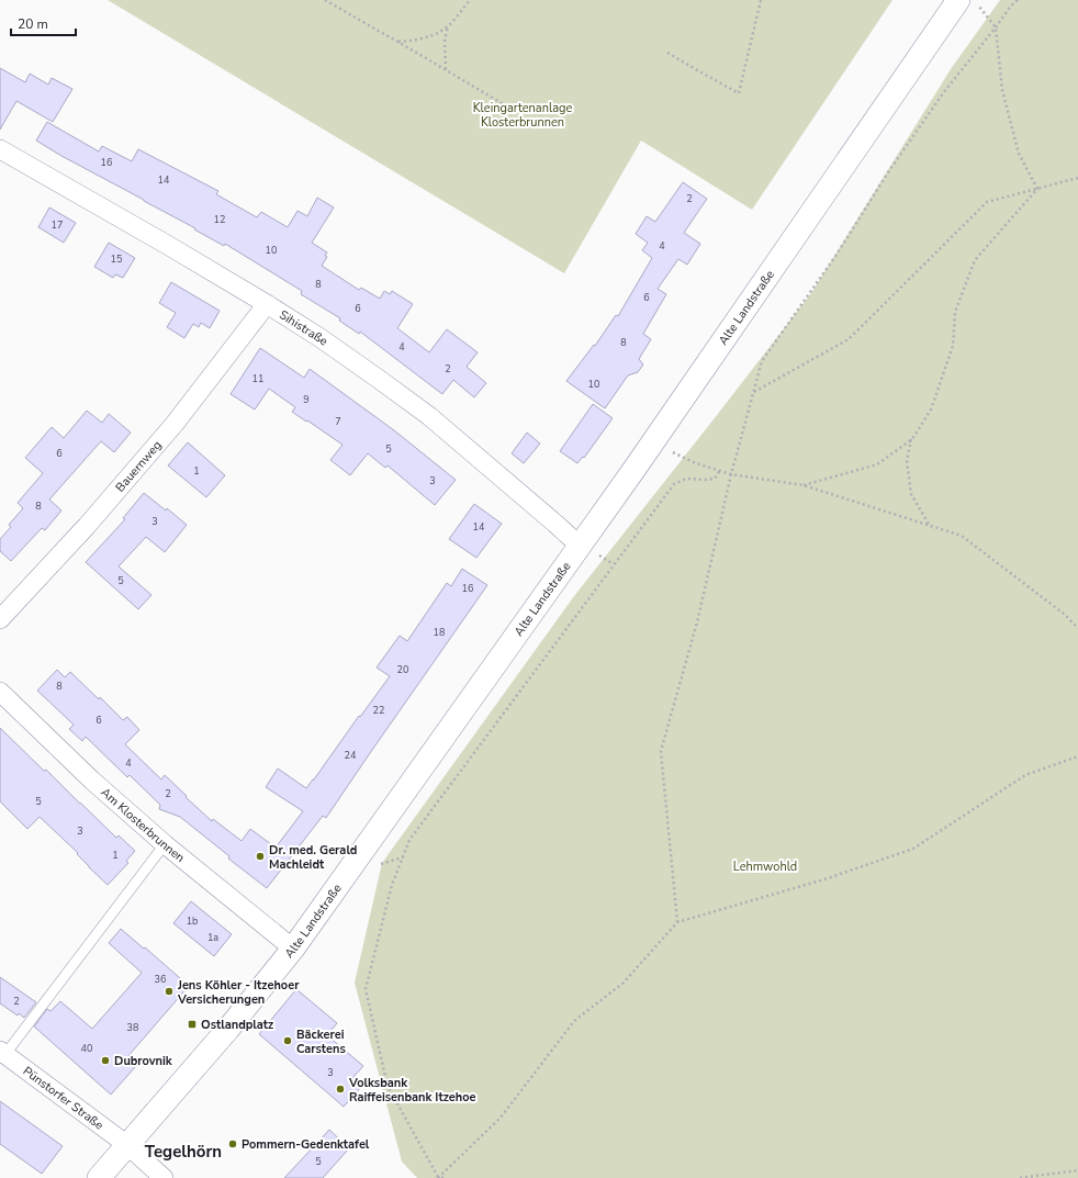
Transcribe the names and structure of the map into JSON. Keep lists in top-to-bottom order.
{
  "streets": {
    "street": [
      "Alte Landstraße",
      "Sihistraße",
      "Bauernweg",
      "Am Klosterbrunnen",
      "Pünstorfer Straße"
    ]
  },
  "crossings": [
    ["Alte Landstraße", "Sihistraße"],
    ["Alte Landstraße", "Am Klosterbrunnen"],
    ["Alte Landstraße", "Pünstorfer Straße"],
    ["Sihistraße", "Bauernweg"]
  ],
  "districts": ["Tegelhörn"],
  "parks": ["Kleingartenanlage Klosterbrunnen", "Lehmwohld"],
  "places": {
    "other": [
      "Dr. med. Gerald Machleidt",
      "Jens Köhler - Itzehoer Versicherungen",
      "Bäckerei Carstens",
      "Dubrovnik",
      "Volksbank Raiffeisenbank Itzehoe",
      "Pommern-Gedenktafel"
    ],
    "transit": ["Ostlandplatz"]
  },
  "house_numbers": [
    "16",
    "14",
    "2",
    "12",
    "17",
    "4",
    "10",
    "15",
    "8",
    "6",
    "6",
    "8",
    "4",
    "2",
    "11",
    "10",
    "9",
    "7",
    "5",
    "6",
    "1",
    "3",
    "8",
    "3",
    "14",
    "5",
    "16",
    "18",
    "20",
    "8",
    "22",
    "6",
    "24",
    "4",
    "2",
    "5",
    "3",
    "1",
    "1b",
    "1a",
    "36",
    "2",
    "38",
    "40",
    "3",
    "5"
  ],
  "scale_bar": "20 m"
}
